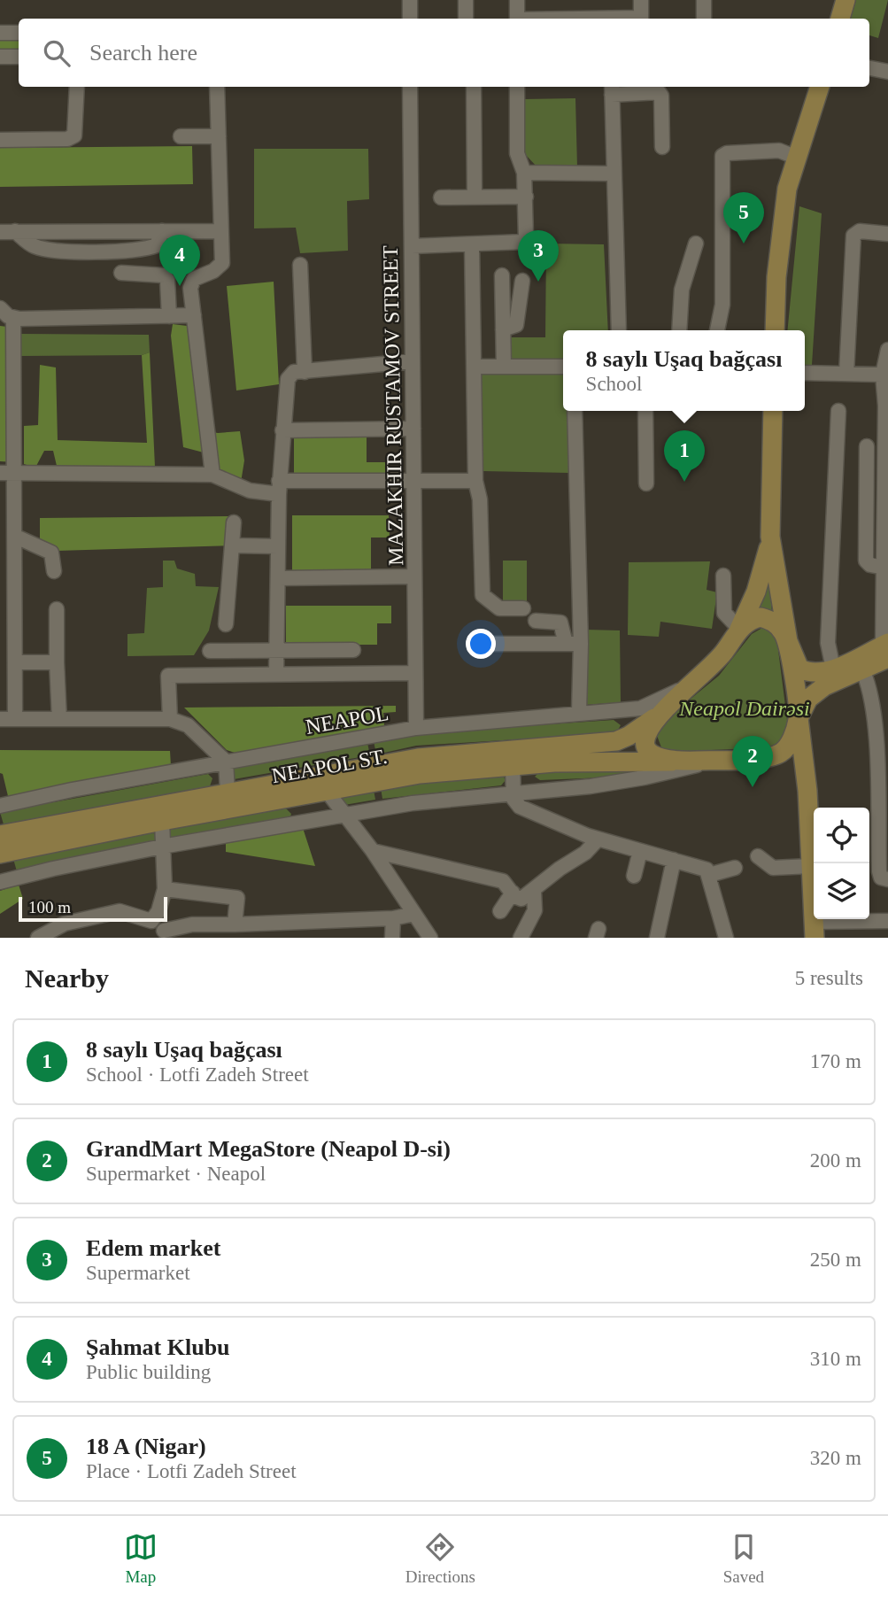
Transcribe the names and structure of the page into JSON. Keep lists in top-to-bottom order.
{
  "streets": {
    "main road": ["NEAPOL ST."],
    "street": ["MAZAKHIR RUSTAMOV STREET", "NEAPOL"]
  },
  "crossings": [
    ["MAZAKHIR RUSTAMOV STREET", "NEAPOL"],
    ["NEAPOL", "NEAPOL ST."]
  ],
  "parks": ["Neapol Dairəsi"],
  "scale_bar": "100 m",
  "page": {
    "search": "Search here",
    "pins": [
      "5",
      "3",
      "4",
      "1",
      "2"
    ],
    "popup": ["8 saylı Uşaq bağçası", "School"],
    "scale": "100 m",
    "heading": ["Nearby", "5 results"],
    "list": [
      {
        "mark": "1",
        "name": "8 saylı Uşaq bağçası",
        "note": "School · Lotfi Zadeh Street",
        "value": "170 m"
      },
      {
        "mark": "2",
        "name": "GrandMart MegaStore (Neapol D-si)",
        "note": "Supermarket · Neapol",
        "value": "200 m"
      },
      {
        "mark": "3",
        "name": "Edem market",
        "note": "Supermarket",
        "value": "250 m"
      },
      {
        "mark": "4",
        "name": "Şahmat Klubu",
        "note": "Public building",
        "value": "310 m"
      },
      {
        "mark": "5",
        "name": "18 A (Nigar)",
        "note": "Place · Lotfi Zadeh Street",
        "value": "320 m"
      }
    ],
    "nav": ["Map", "Directions", "Saved"]
  }
}
